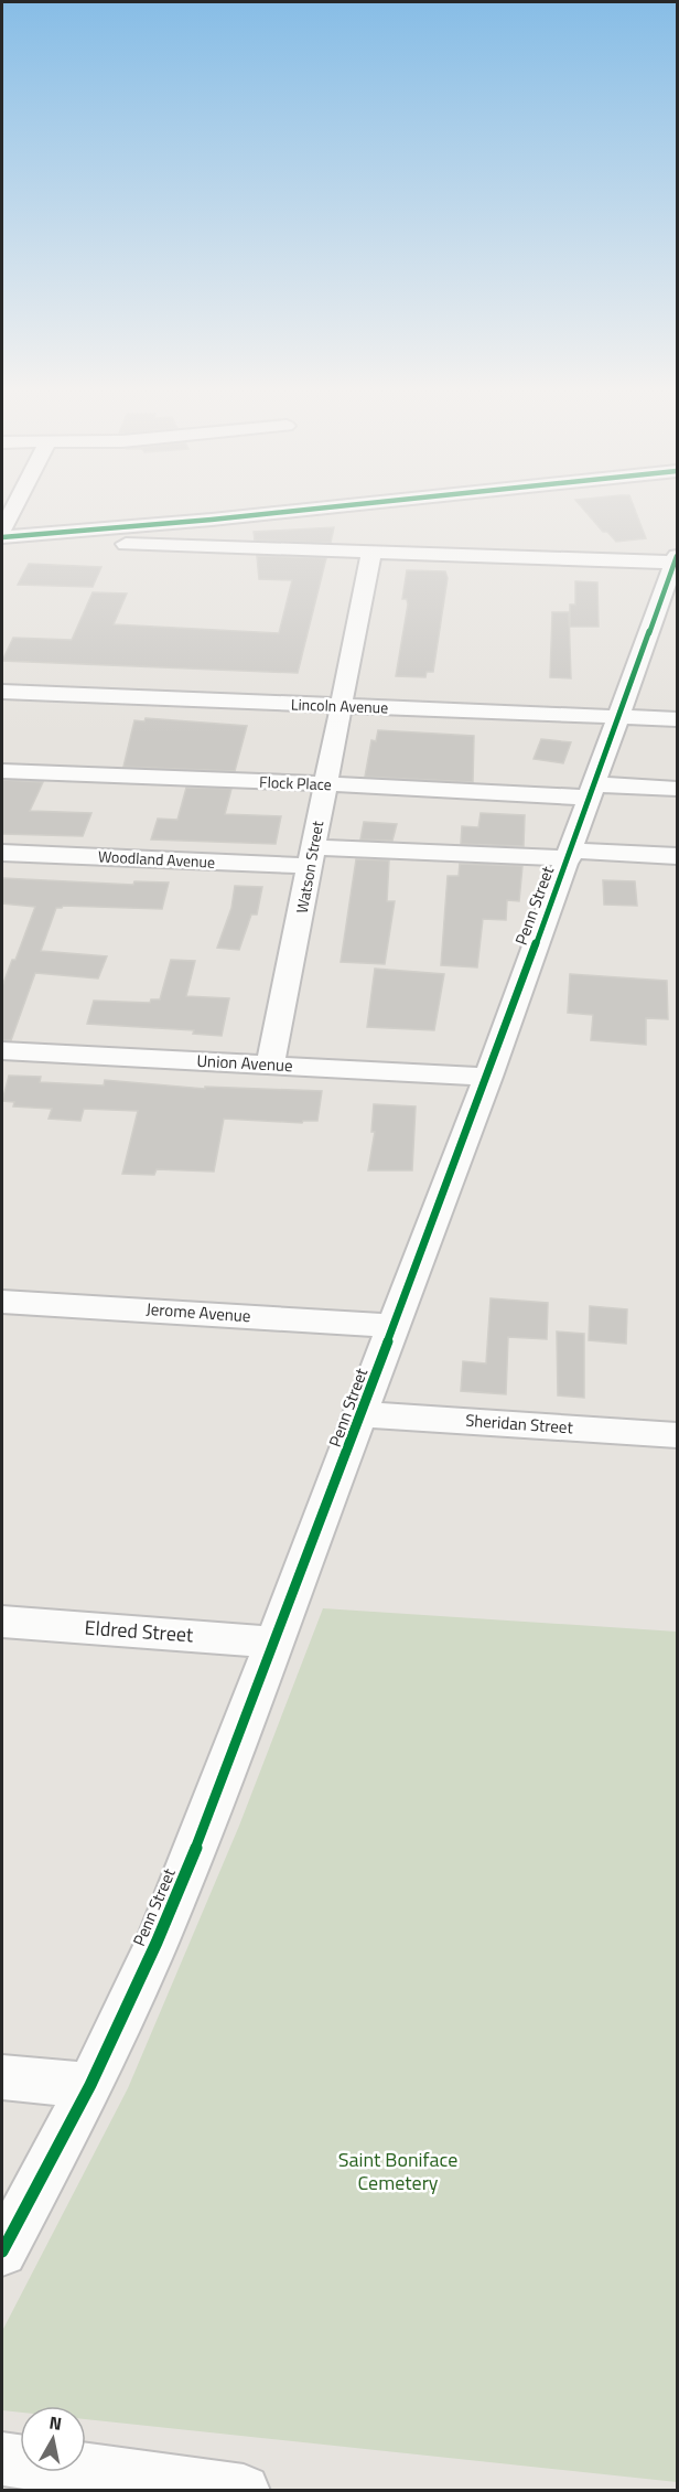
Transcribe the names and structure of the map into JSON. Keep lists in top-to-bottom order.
{
  "streets": {
    "street": [
      "Lincoln Avenue",
      "Flock Place",
      "Woodland Avenue",
      "Watson Street",
      "Penn Street",
      "Union Avenue",
      "Jerome Avenue",
      "Sheridan Street",
      "Eldred Street"
    ]
  },
  "crossings": [
    ["Lincoln Avenue", "Watson Street"],
    ["Lincoln Avenue", "Penn Street"],
    ["Flock Place", "Watson Street"],
    ["Flock Place", "Penn Street"],
    ["Woodland Avenue", "Watson Street"],
    ["Woodland Avenue", "Penn Street"],
    ["Watson Street", "Union Avenue"],
    ["Penn Street", "Union Avenue"],
    ["Penn Street", "Jerome Avenue"],
    ["Penn Street", "Sheridan Street"],
    ["Penn Street", "Eldred Street"]
  ],
  "parks": ["Saint Boniface Cemetery"],
  "north": "top"
}
